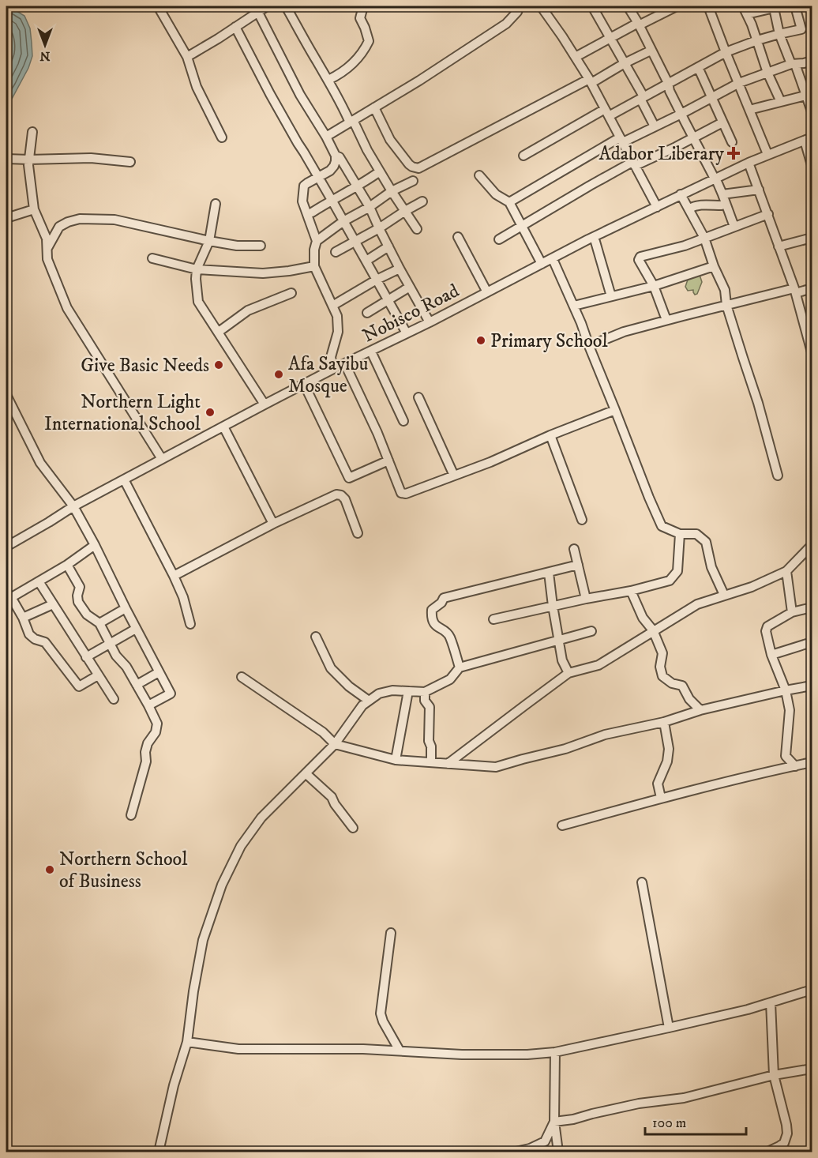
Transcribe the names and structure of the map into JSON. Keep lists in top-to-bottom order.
{
  "streets": {
    "street": ["Nobisco Road"]
  },
  "places": {
    "health": ["Adabor Liberary"],
    "other": [
      "Primary School",
      "Give Basic Needs",
      "Afa Sayibu Mosque",
      "Northern Light International School",
      "Northern School of Business"
    ]
  },
  "scale_bar": "100 m",
  "north": "bottom"
}
